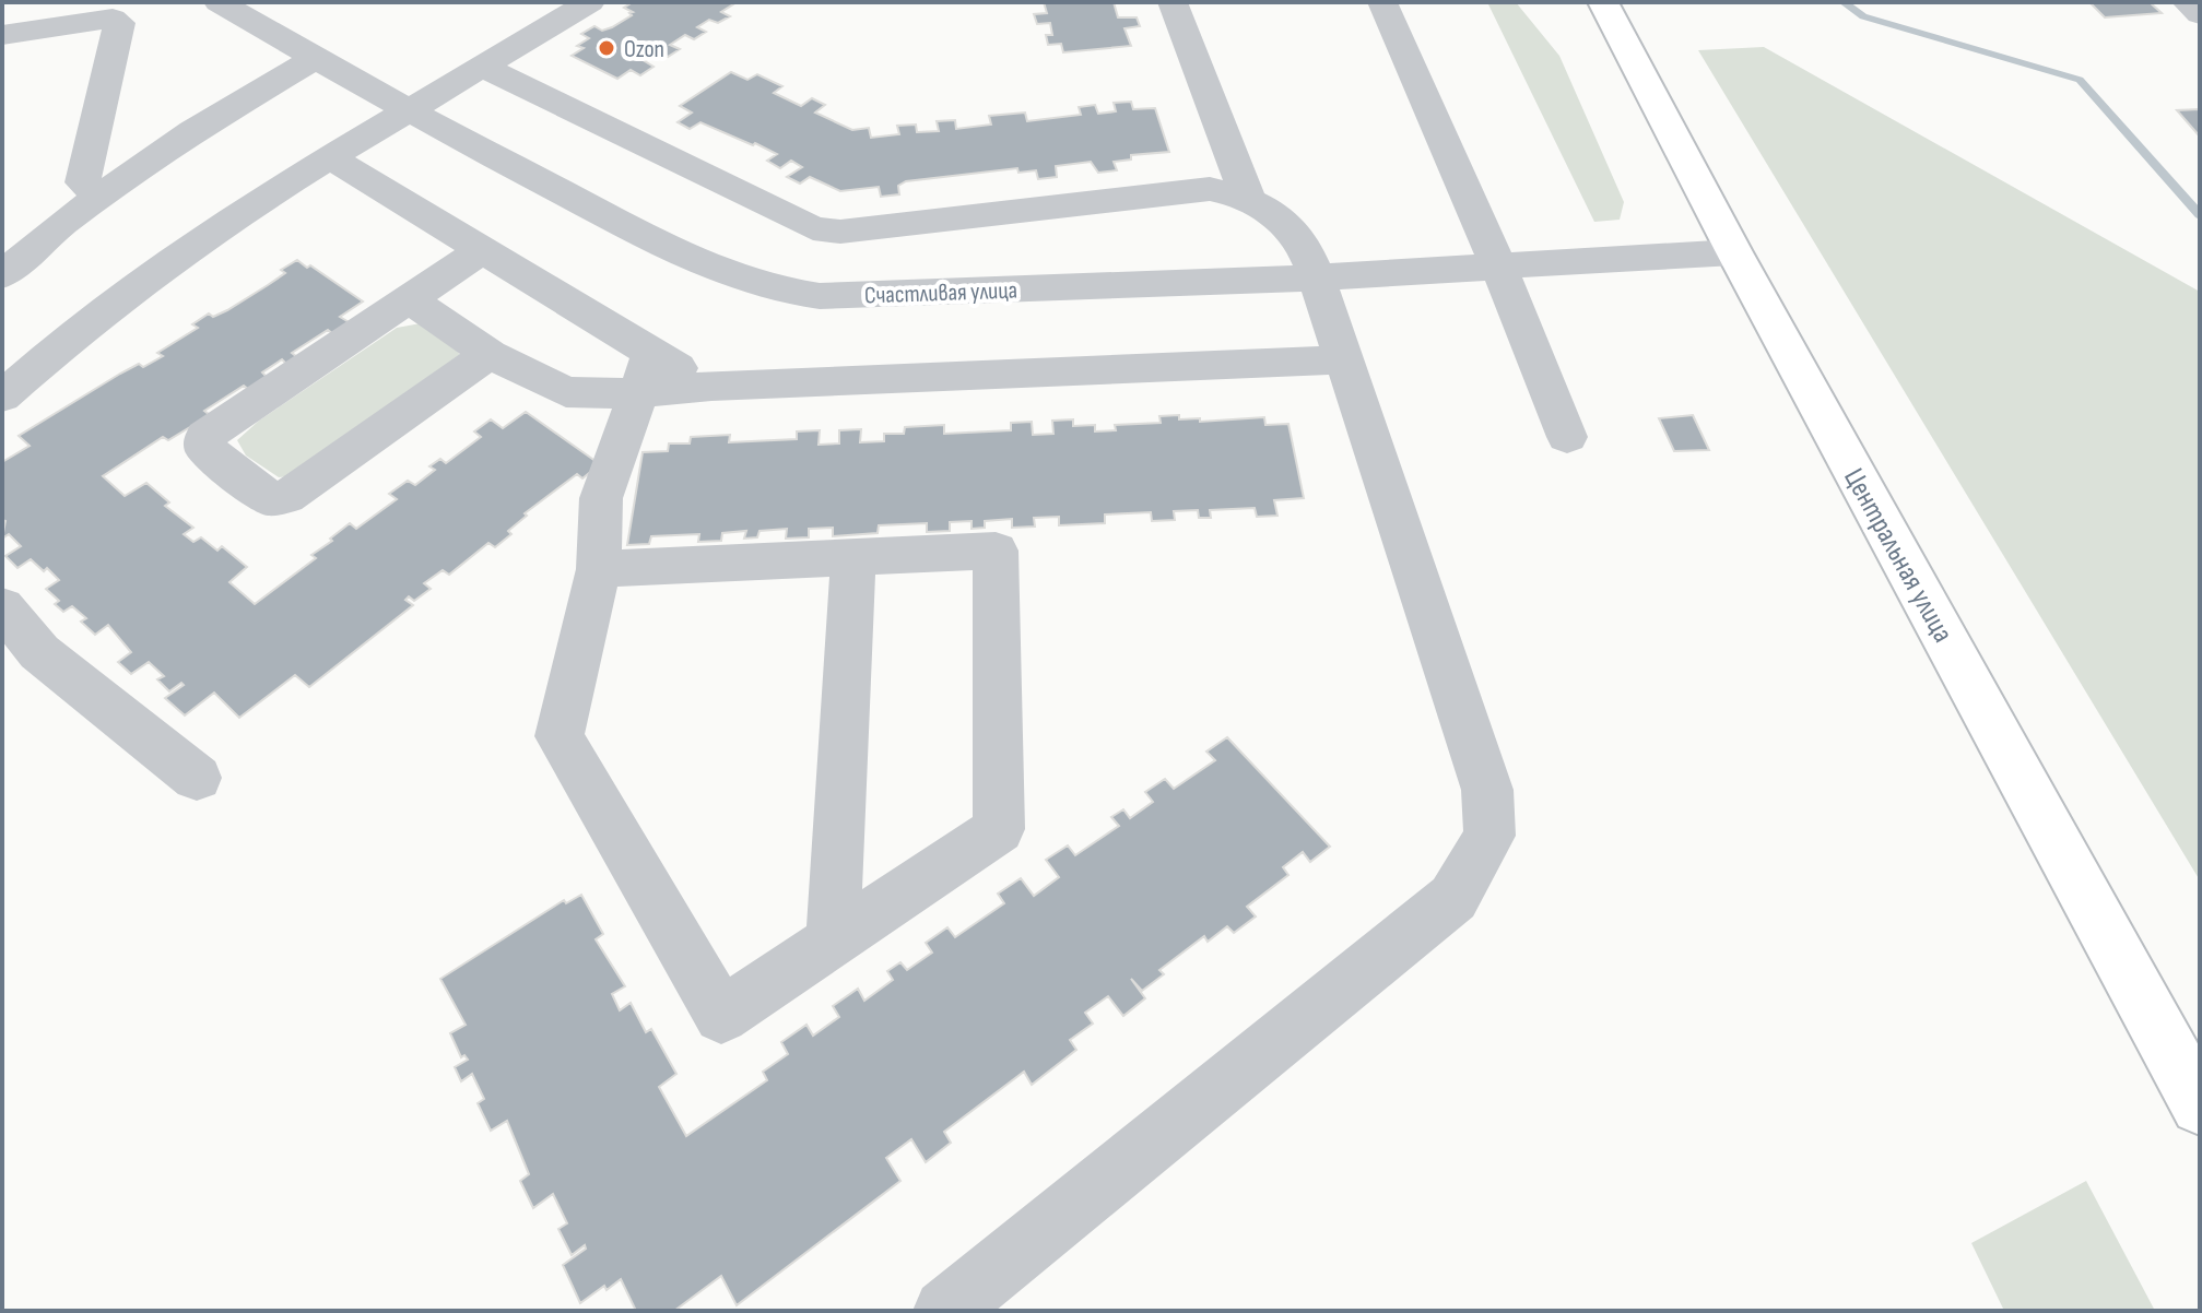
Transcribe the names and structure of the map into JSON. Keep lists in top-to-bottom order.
{
  "streets": {
    "main road": ["Центральная улица"],
    "street": ["Счастливая улица"]
  },
  "crossings": [
    ["Счастливая улица", "Центральная улица"]
  ],
  "places": ["Ozon"]
}
